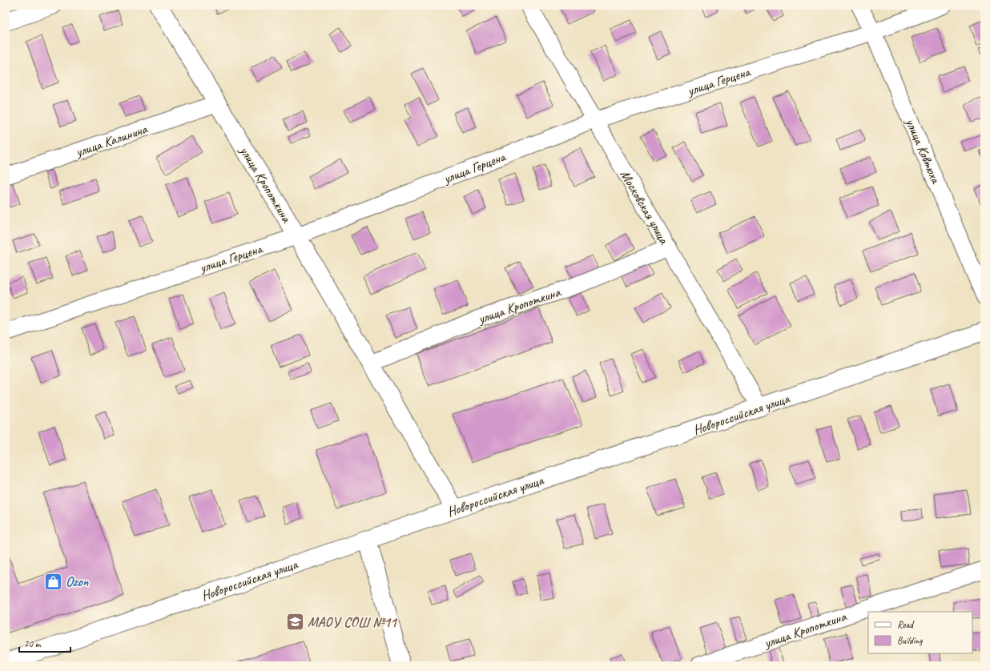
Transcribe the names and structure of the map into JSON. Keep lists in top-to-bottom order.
{
  "streets": {
    "main road": ["улица Кропоткина", "Новороссийская улица"],
    "street": [
      "улица Герцена",
      "улица Калинина",
      "улица Ковтюха",
      "Московская улица"
    ]
  },
  "crossings": [
    ["улица Герцена", "улица Ковтюха"],
    ["улица Герцена", "улица Кропоткина"],
    ["улица Герцена", "Московская улица"],
    ["улица Калинина", "улица Кропоткина"],
    ["улица Кропоткина", "Московская улица"],
    ["улица Кропоткина", "Новороссийская улица"],
    ["Московская улица", "Новороссийская улица"]
  ],
  "places": {
    "shop": ["Ozon"],
    "school or university": ["МАОУ СОШ №11"]
  },
  "legend": ["Road", "Building"],
  "scale_bar": "20 m"
}
